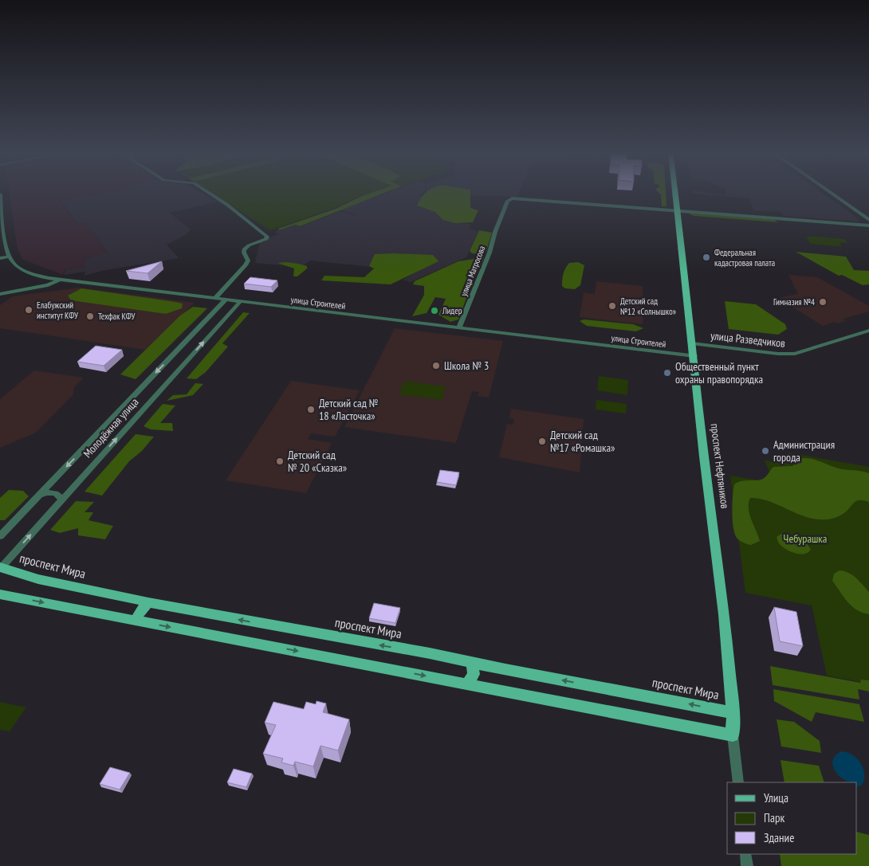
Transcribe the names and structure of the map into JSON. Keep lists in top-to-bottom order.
{
  "streets": {
    "main road": ["проспект Нефтяников", "проспект Мира"],
    "street": [
      "улица Матросова",
      "улица Строителей",
      "улица Разведчиков",
      "Молодёжная улица"
    ]
  },
  "crossings": [
    ["улица Матросова", "улица Строителей"],
    ["улица Матросова", "проспект Нефтяников"],
    ["улица Строителей", "Молодёжная улица"],
    ["улица Строителей", "проспект Нефтяников"],
    ["улица Разведчиков", "проспект Нефтяников"],
    ["Молодёжная улица", "проспект Мира"],
    ["проспект Нефтяников", "проспект Мира"]
  ],
  "parks": ["Чебурашка"],
  "places": [
    "Федеральная кадастровая палата",
    "Гимназия №4",
    "Детский сад №12 «Солнышко»",
    "Елабужский институт КФУ",
    "Лидер",
    "Техфак КФУ",
    "Школа № 3",
    "Общественный пункт охраны правопорядка",
    "Детский сад № 18 «Ласточка»",
    "Детский сад №17 «Ромашка»",
    "Администрация города",
    "Детский сад № 20 «Сказка»"
  ],
  "legend": ["Улица", "Парк", "Здание"]
}
